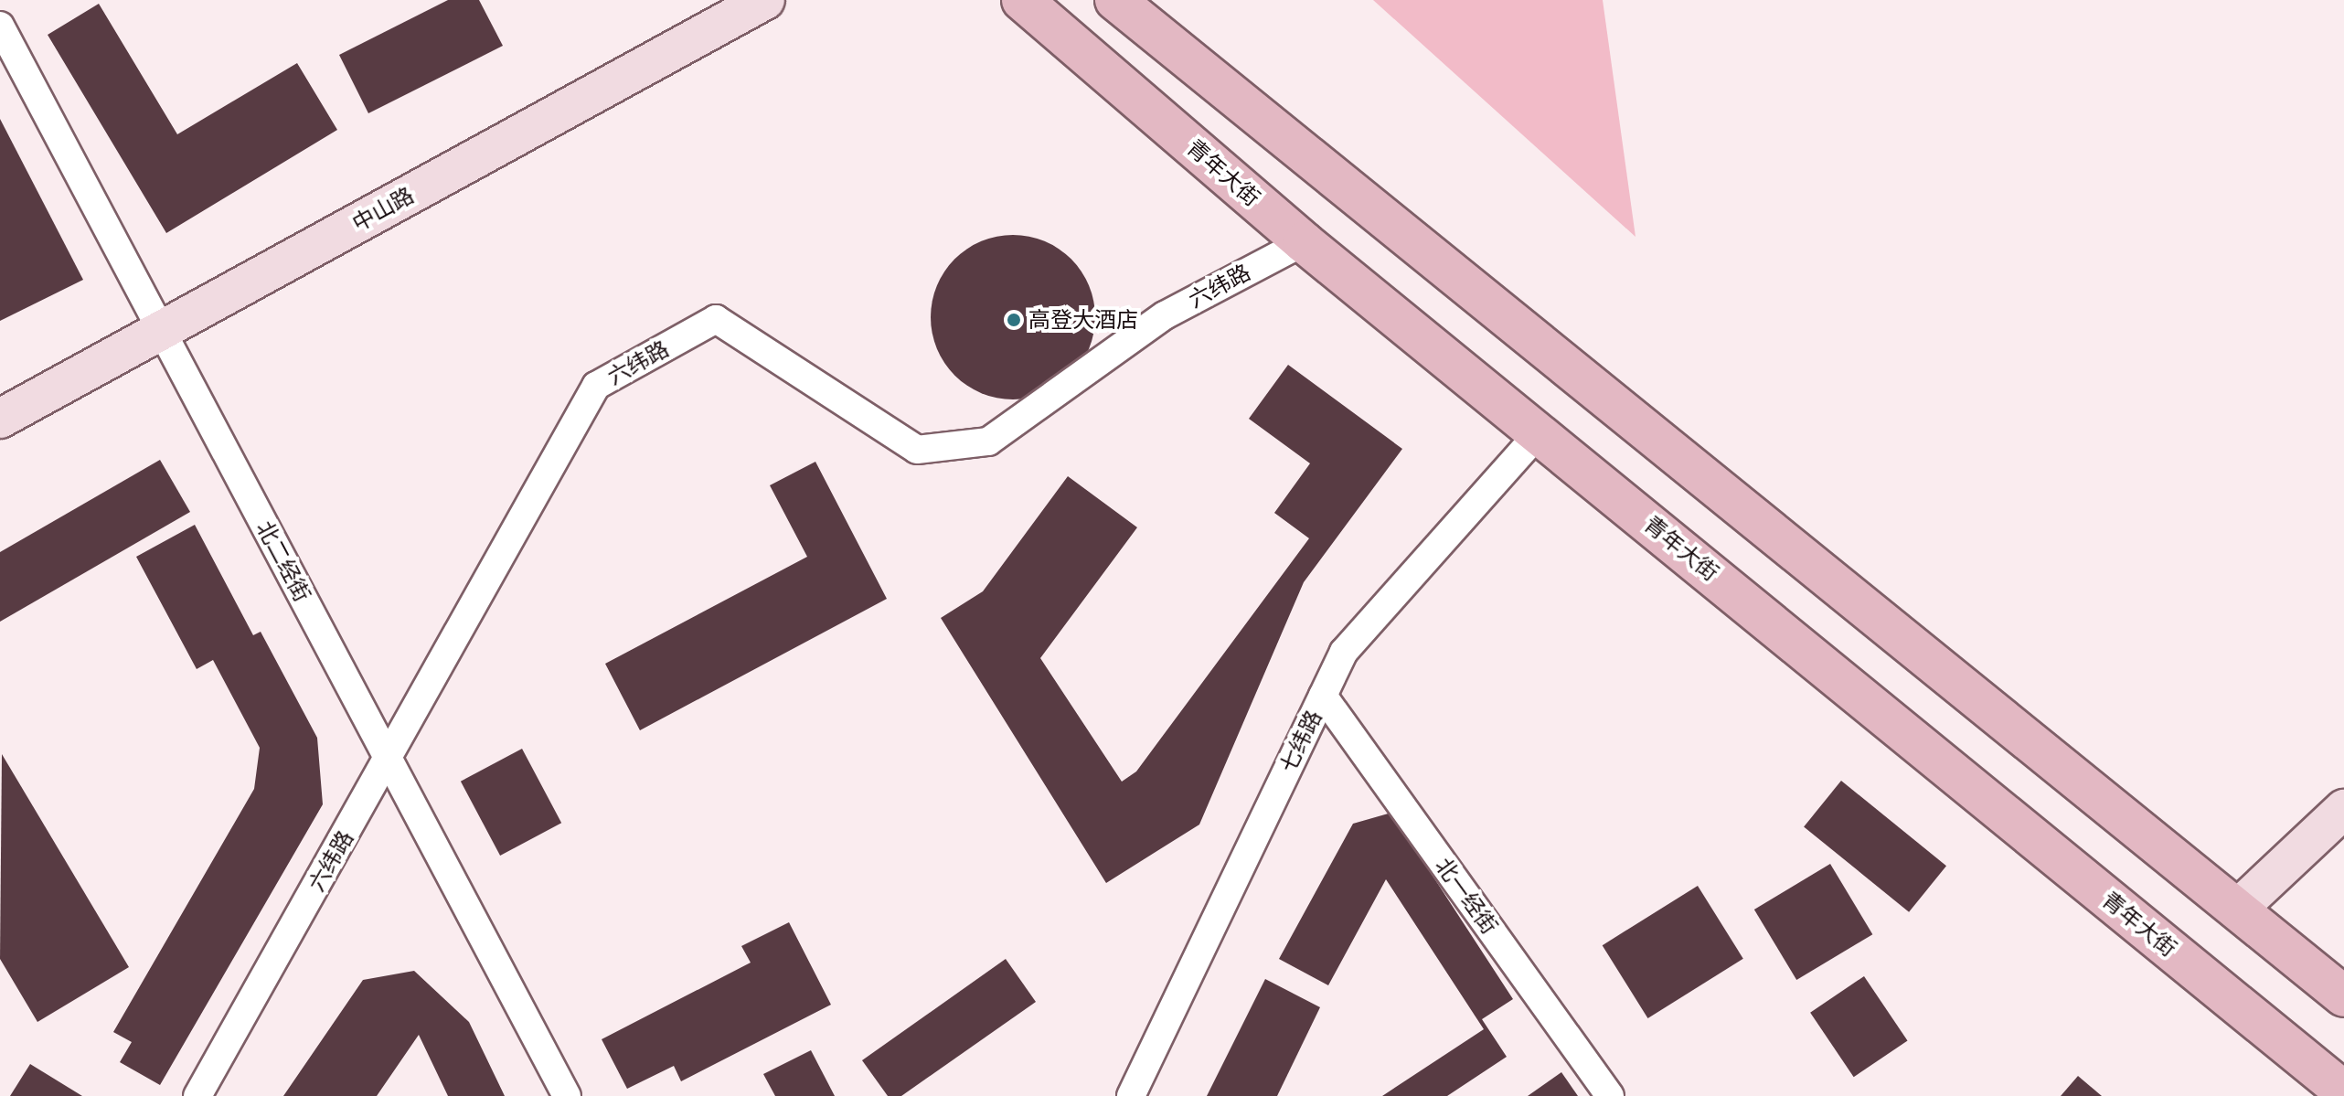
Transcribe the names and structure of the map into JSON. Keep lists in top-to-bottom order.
{
  "streets": {
    "main road": ["青年大街"],
    "street": [
      "中山路",
      "六纬路",
      "北二经街",
      "七纬路",
      "北一经街"
    ]
  },
  "crossings": [
    ["青年大街", "六纬路"],
    ["青年大街", "七纬路"],
    ["中山路", "北二经街"],
    ["六纬路", "北二经街"],
    ["七纬路", "北一经街"]
  ],
  "places": ["高登大酒店"]
}
